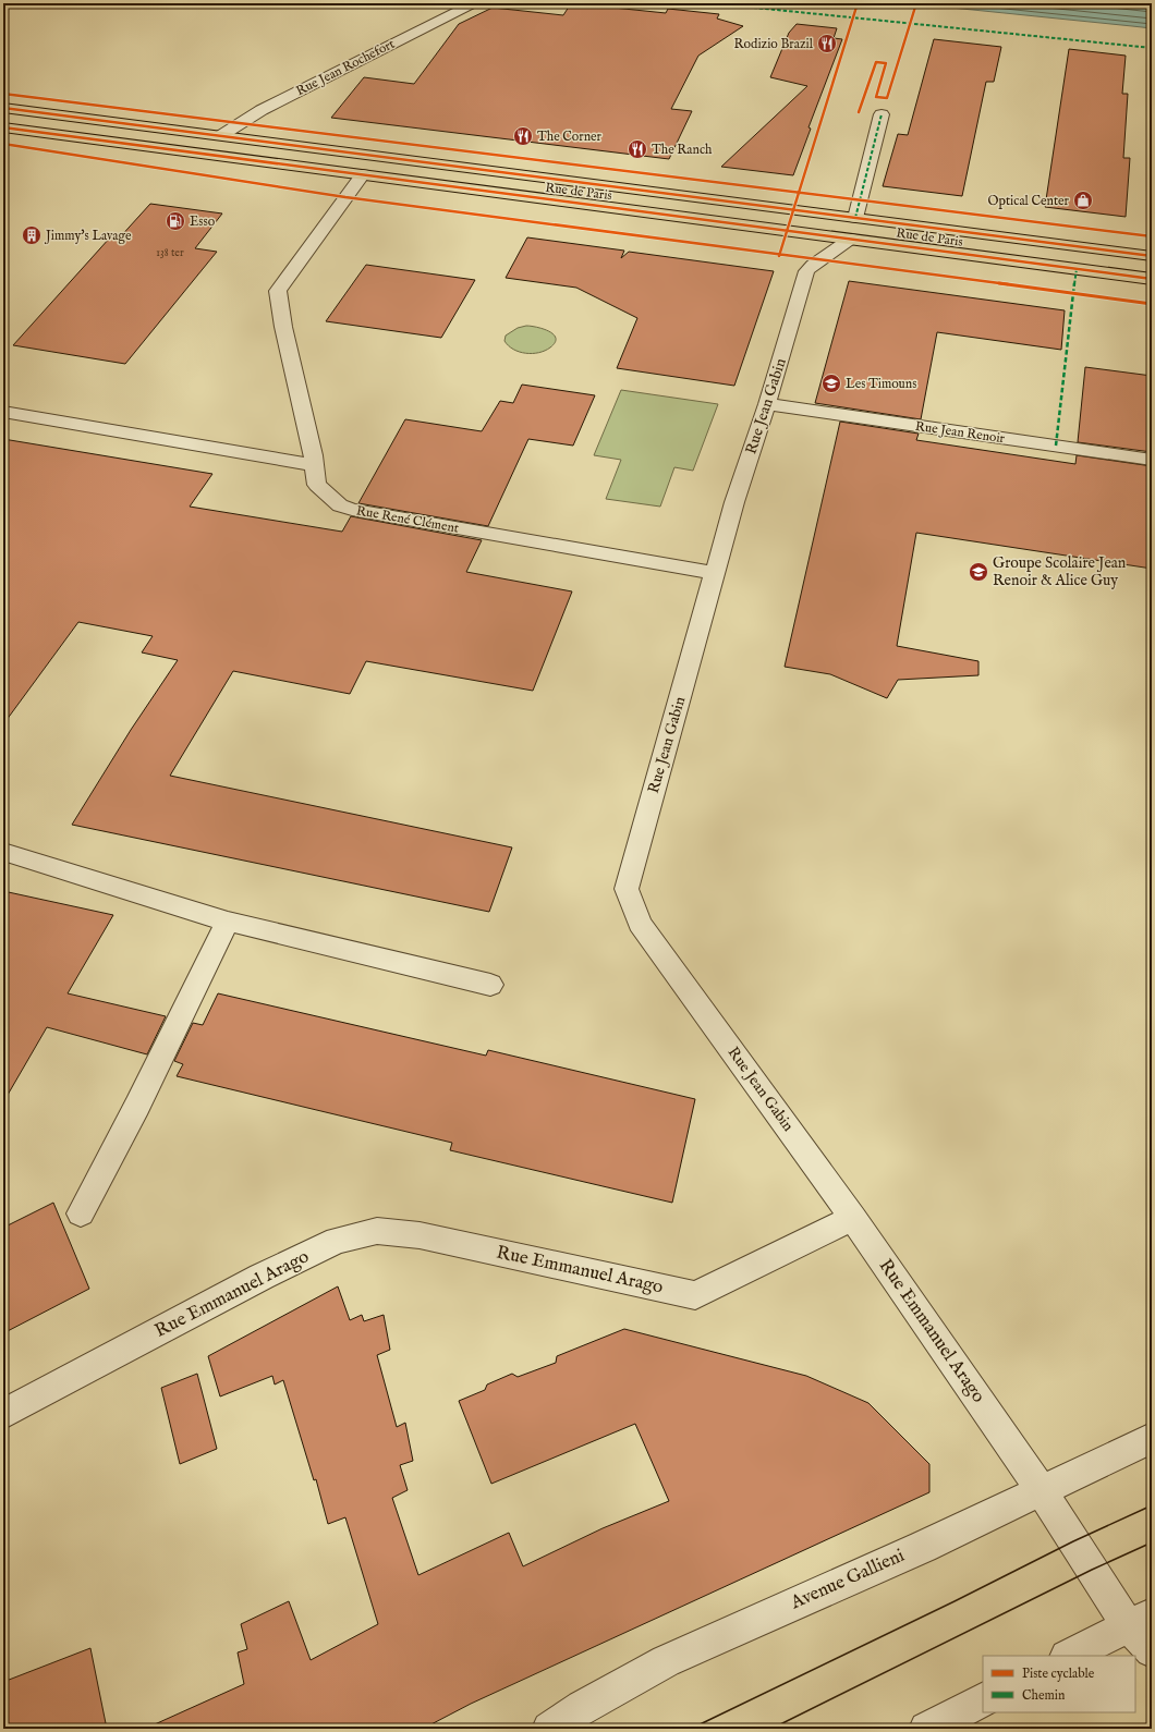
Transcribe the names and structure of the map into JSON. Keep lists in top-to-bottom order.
{
  "streets": {
    "main road": ["Rue de Paris"],
    "street": [
      "Rue Jean Rochefort",
      "Rue Jean Gabin",
      "Rue Jean Renoir",
      "Rue René Clément",
      "Rue Emmanuel Arago",
      "Avenue Gallieni"
    ]
  },
  "crossings": [
    ["Rue Jean Rochefort", "Rue de Paris"],
    ["Rue de Paris", "Rue Jean Gabin"],
    ["Rue de Paris", "Rue René Clément"],
    ["Rue Jean Gabin", "Rue Jean Renoir"],
    ["Rue Jean Gabin", "Rue René Clément"],
    ["Rue Jean Gabin", "Rue Emmanuel Arago"],
    ["Rue Emmanuel Arago", "Avenue Gallieni"]
  ],
  "places": {
    "restaurant": ["Rodizio Brazil", "The Corner", "The Ranch"],
    "shop": ["Optical Center"],
    "fuel station": ["Esso"],
    "building": ["Jimmy's Lavage"],
    "school or university": ["Les Timouns", "Groupe Scolaire Jean Renoir & Alice Guy"]
  },
  "house_numbers": ["138 ter"],
  "legend": ["Piste cyclable", "Chemin"]
}
